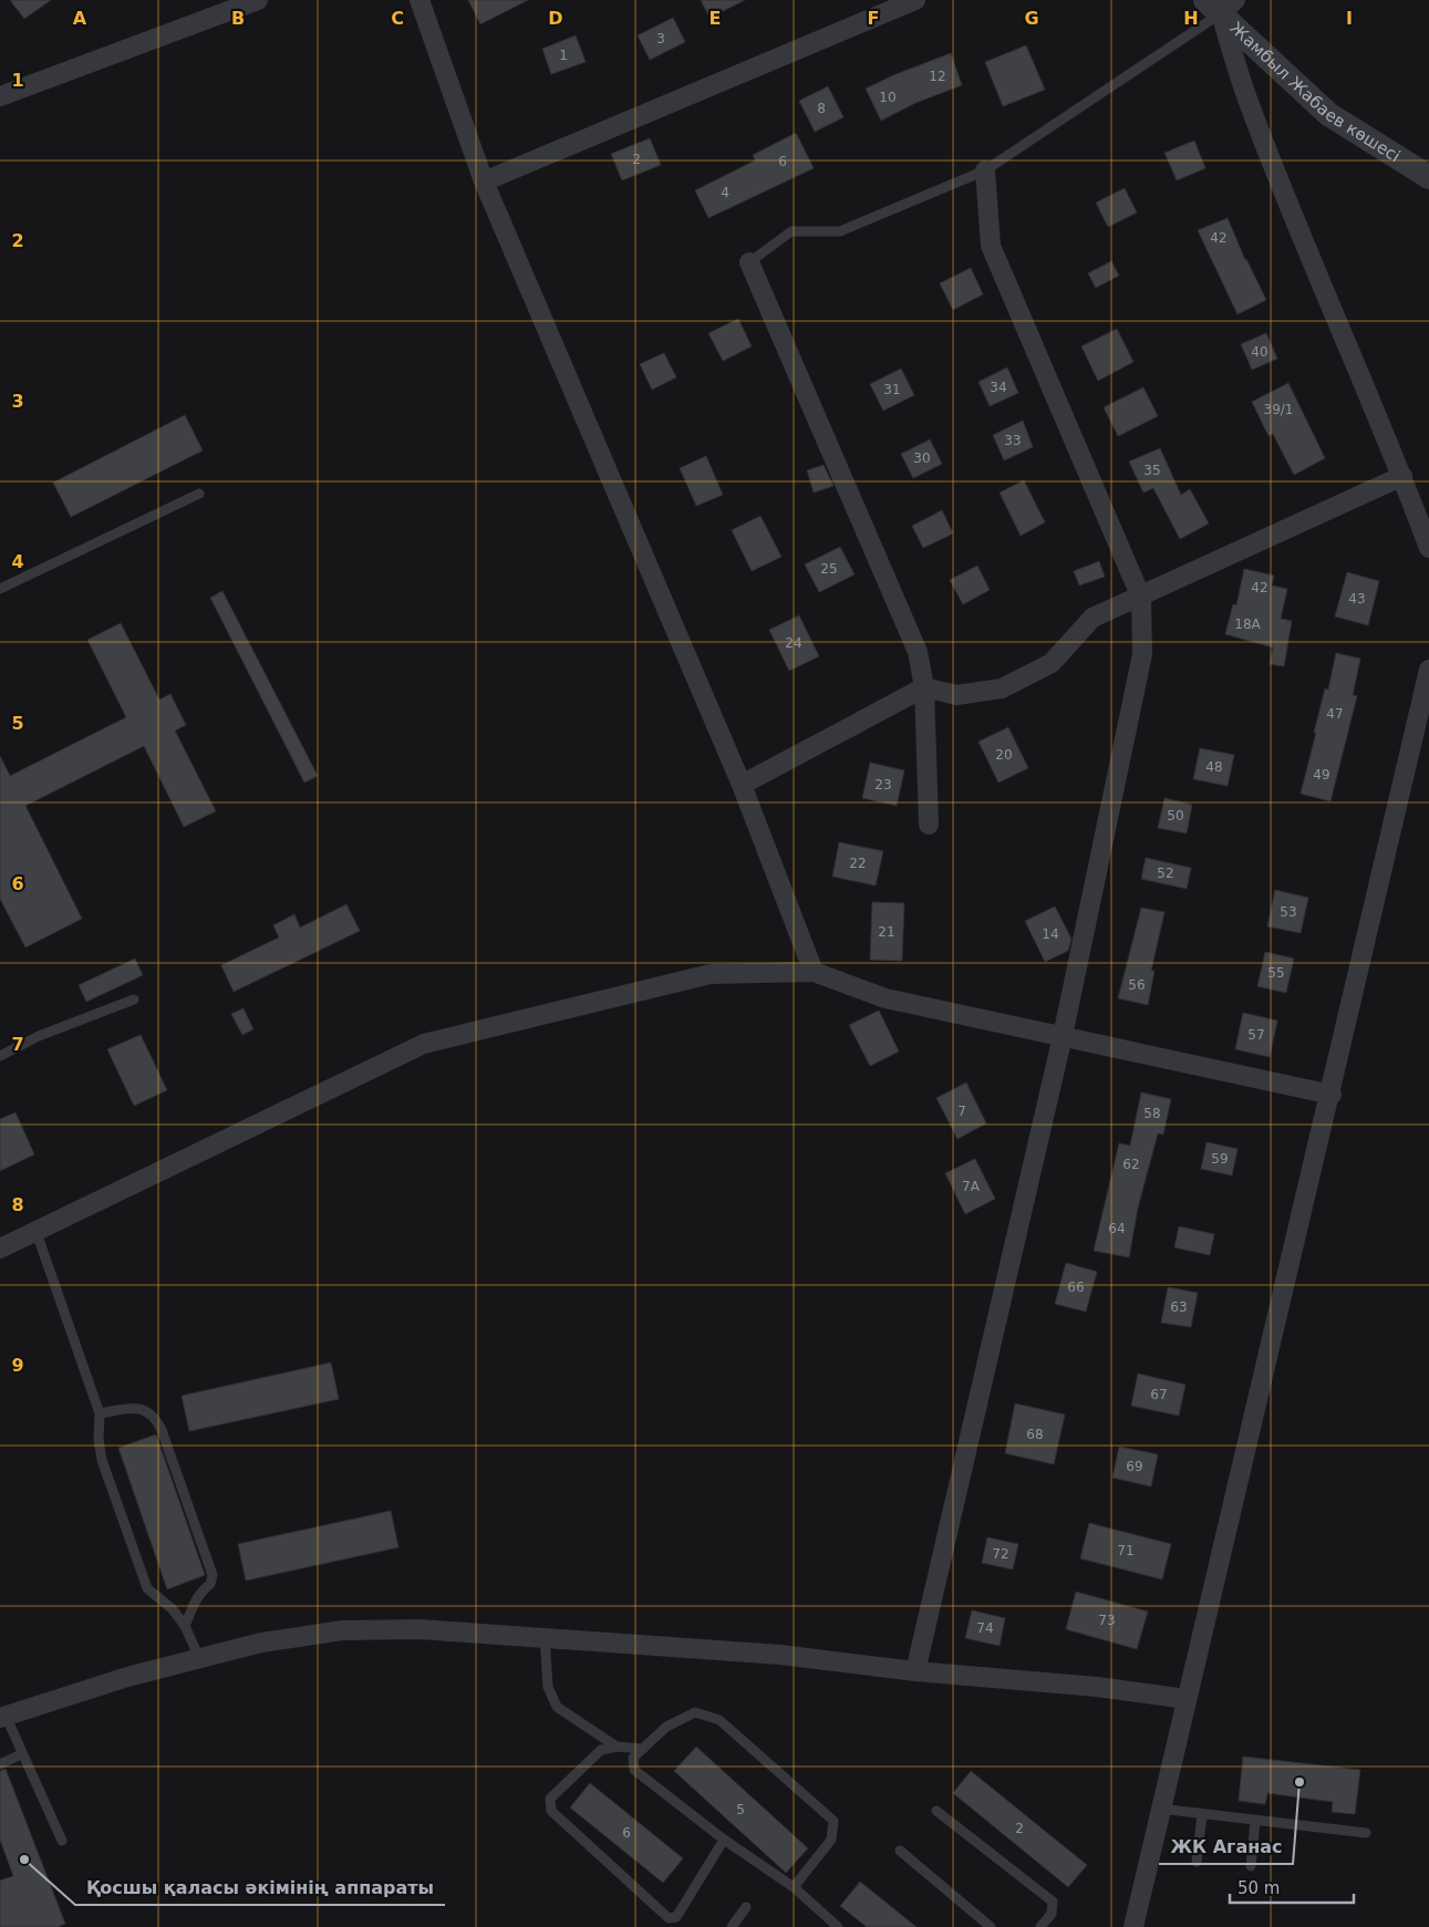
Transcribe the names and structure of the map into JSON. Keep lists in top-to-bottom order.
{
  "streets": {
    "street": ["Жамбыл Жабаев көшесі"]
  },
  "places": ["ЖК Аганас", "Қосшы қаласы әкімінің аппараты"],
  "house_numbers": [
    "3",
    "1",
    "12",
    "10",
    "8",
    "2",
    "6",
    "4",
    "42",
    "40",
    "34",
    "31",
    "39/1",
    "33",
    "30",
    "35",
    "25",
    "42",
    "43",
    "18А",
    "24",
    "47",
    "20",
    "48",
    "49",
    "23",
    "50",
    "22",
    "52",
    "53",
    "21",
    "14",
    "55",
    "56",
    "57",
    "7",
    "58",
    "59",
    "62",
    "7А",
    "64",
    "66",
    "63",
    "67",
    "68",
    "69",
    "71",
    "72",
    "73",
    "74",
    "5",
    "2",
    "6"
  ],
  "scale_bar": "50 m",
  "grid": {
    "columns": [
      "A",
      "B",
      "C",
      "D",
      "E",
      "F",
      "G",
      "H",
      "I"
    ],
    "rows": [
      "1",
      "2",
      "3",
      "4",
      "5",
      "6",
      "7",
      "8",
      "9"
    ]
  }
}
